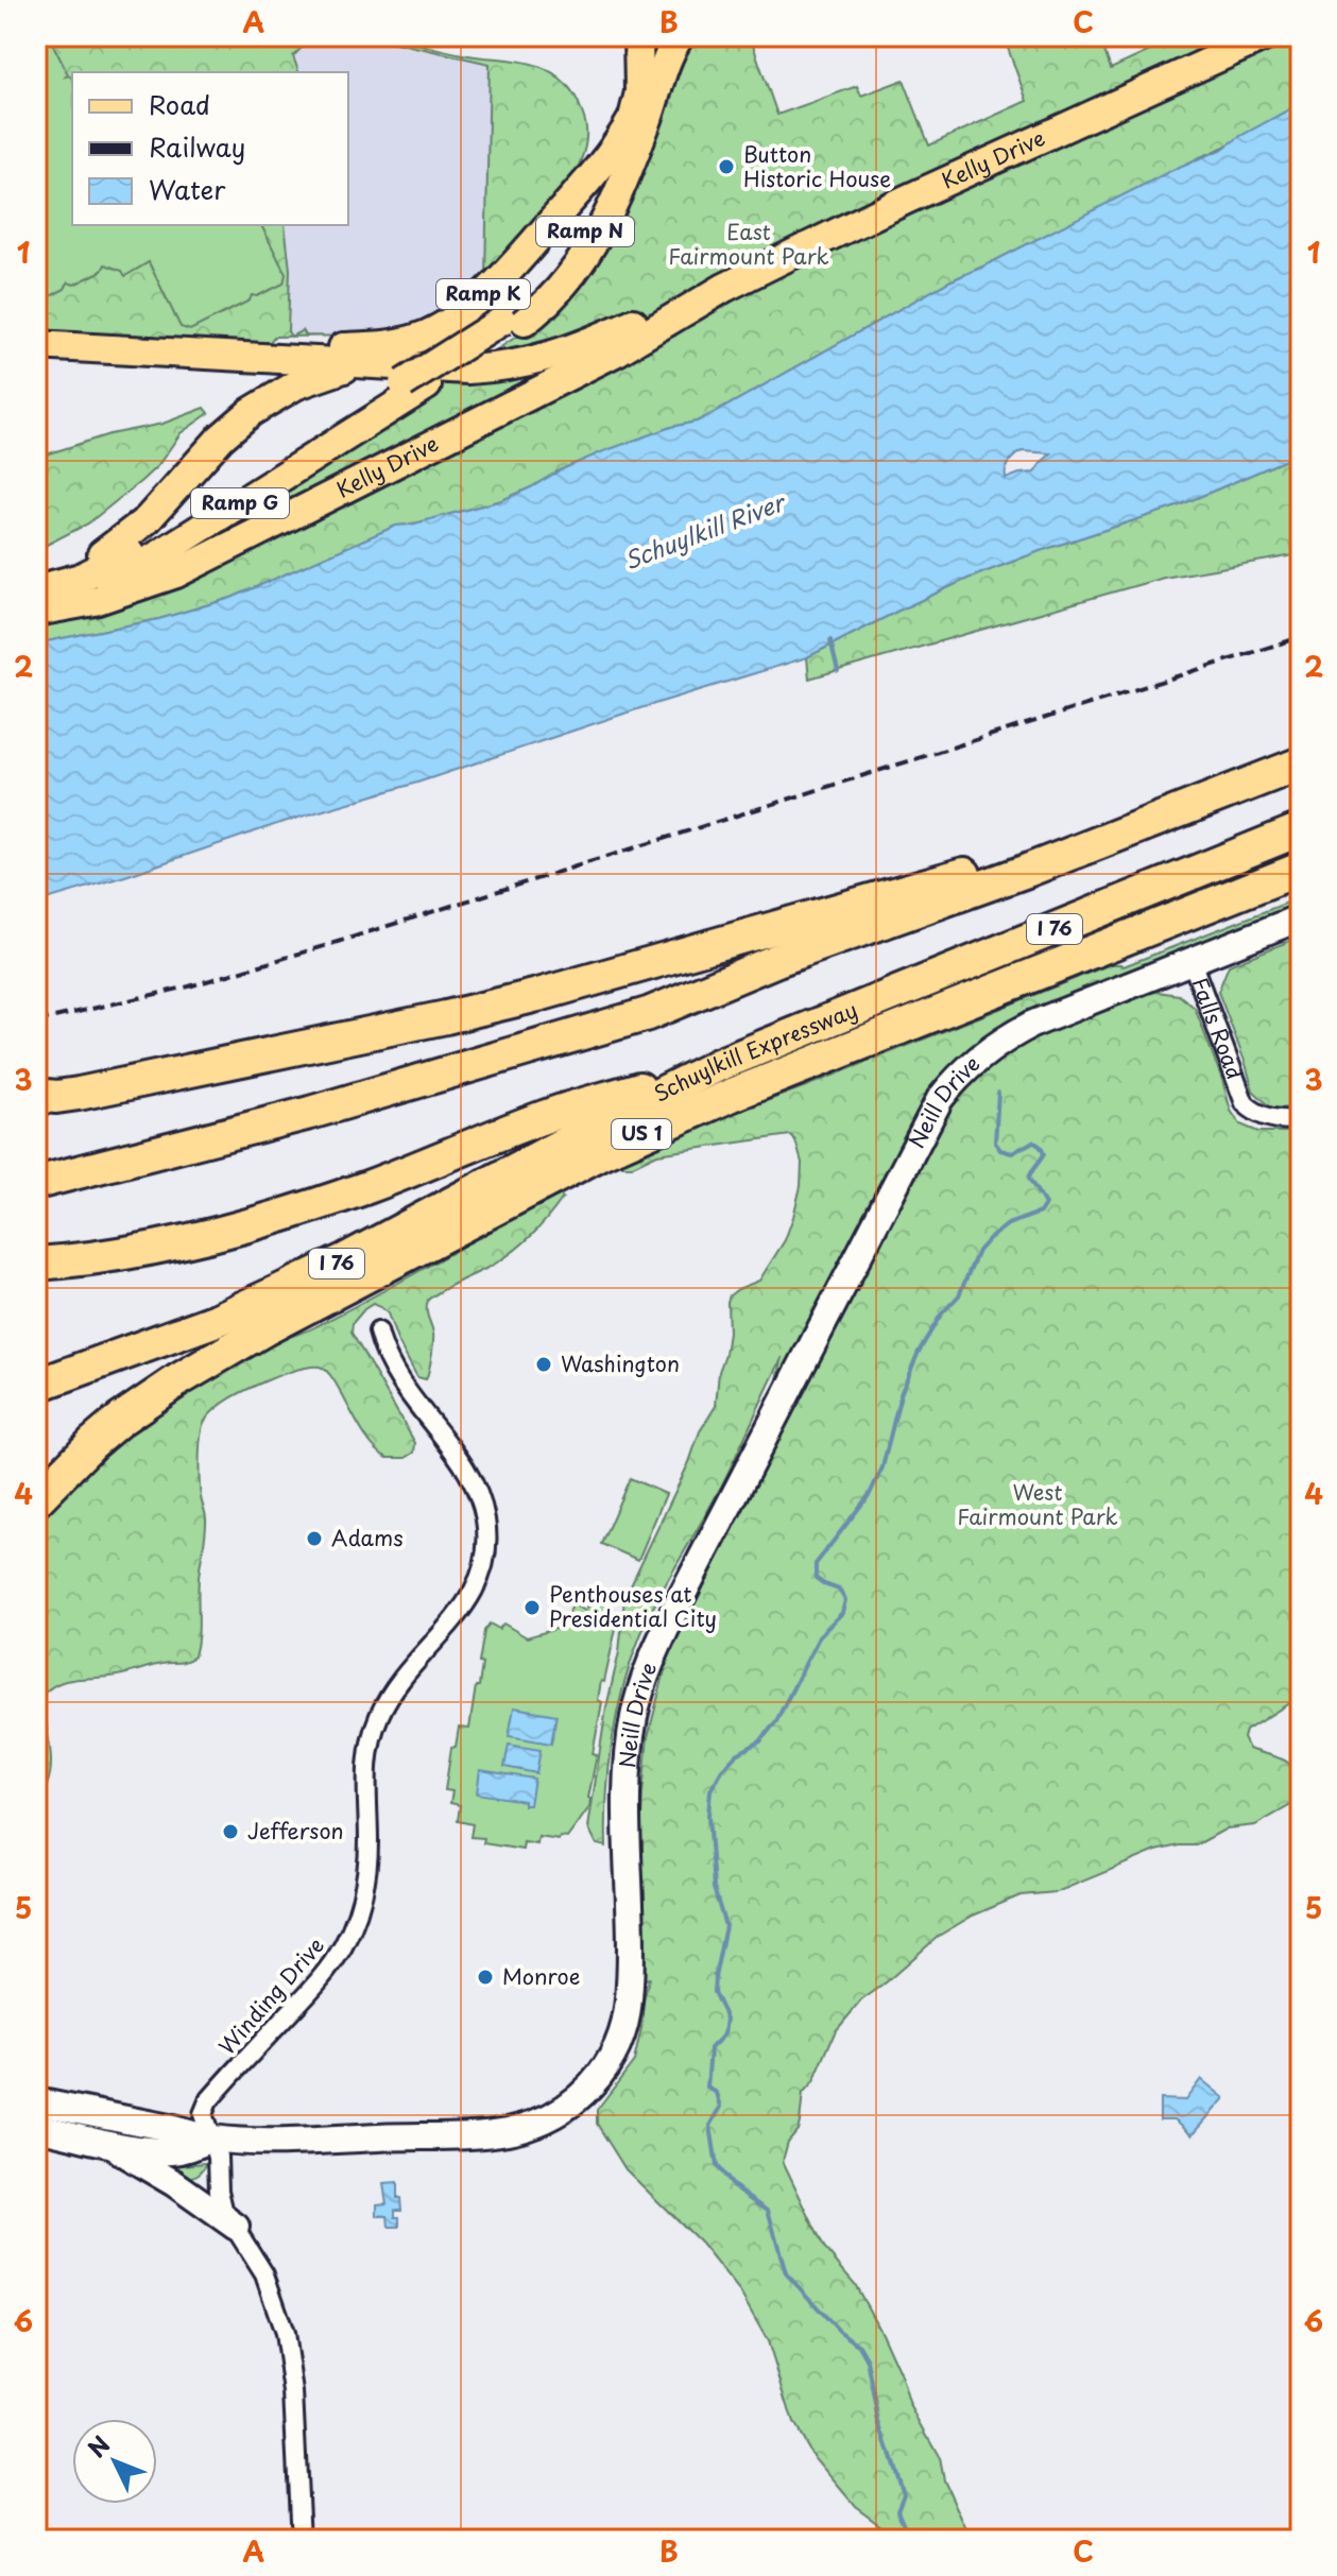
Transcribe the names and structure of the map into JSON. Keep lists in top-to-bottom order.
{
  "streets": {
    "highway": ["I 76", "Schuylkill Expressway", "US 1"],
    "main road": [
      "Kelly Drive",
      "Ramp N",
      "Ramp K",
      "Falls Road",
      "Neill Drive"
    ],
    "street": ["Winding Drive"]
  },
  "crossings": [
    ["Kelly Drive", "Ramp N"],
    ["Kelly Drive", "Ramp K"],
    ["Ramp N", "Ramp K"],
    ["Falls Road", "Neill Drive"],
    ["Neill Drive", "Winding Drive"]
  ],
  "water": ["Schuylkill River"],
  "parks": ["East Fairmount Park", "West Fairmount Park"],
  "places": [
    "Button Historic House",
    "Washington",
    "Adams",
    "Penthouses at Presidential City",
    "Jefferson",
    "Monroe"
  ],
  "legend": ["Road", "Railway", "Water"],
  "north": "top left",
  "grid": {
    "columns": ["A", "B", "C"],
    "rows": [
      "1",
      "2",
      "3",
      "4",
      "5",
      "6"
    ]
  }
}
